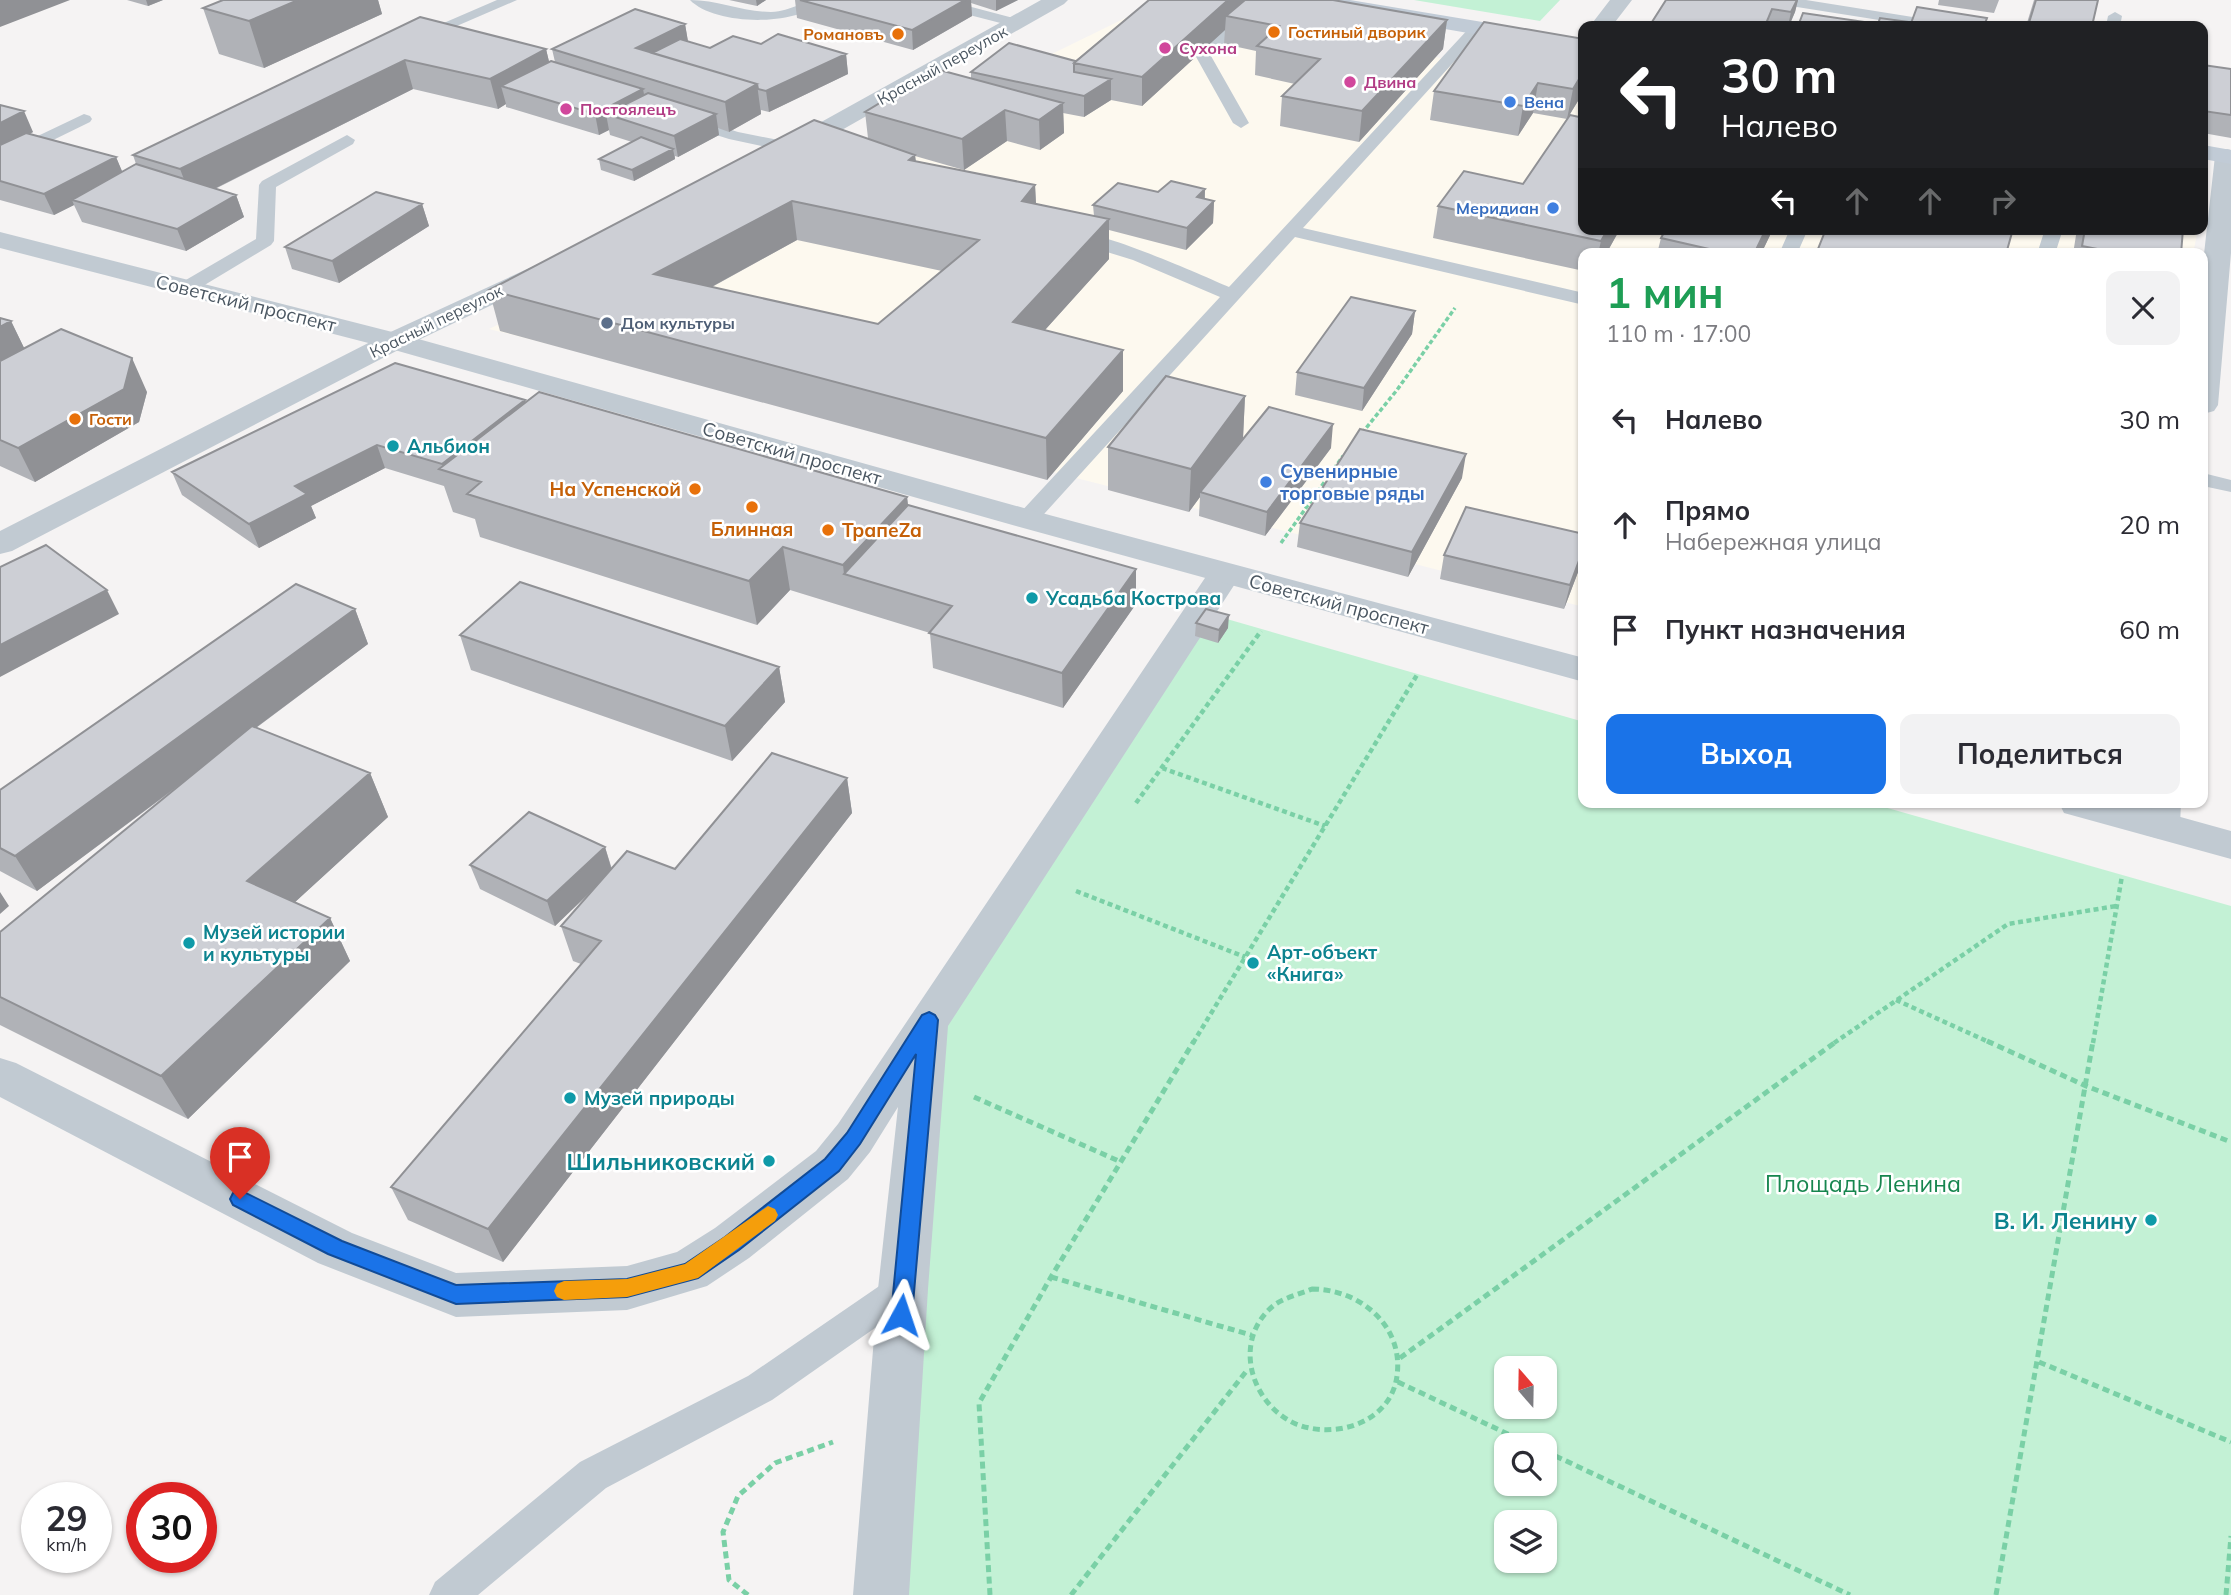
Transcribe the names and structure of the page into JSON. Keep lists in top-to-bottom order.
{
  "streets": {
    "street": ["Красный переулок", "Советский проспект"]
  },
  "crossings": [
    ["Красный переулок", "Советский проспект"]
  ],
  "parks": ["Площадь Ленина"],
  "places": [
    "Гостиный дворик",
    "Романовъ",
    "Сухона",
    "Двина",
    "Вена",
    "Постоялецъ",
    "Меридиан",
    "Дом культуры",
    "Гости",
    "Альбион",
    "Сувенирные торговые ряды",
    "На Успенской",
    "Блинная",
    "ТрапеZa",
    "Усадьба Кострова",
    "Музей истории и культуры",
    "Арт-объект «Книга»",
    "Музей природы",
    "Шильниковский",
    "В. И. Ленину"
  ],
  "north": "top",
  "page": {
    "turn": ["30 m", "Налево"],
    "heading": ["1 мин", "110 m · 17:00"],
    "list": [
      {
        "name": "Налево",
        "value": "30 m"
      },
      {
        "name": "Прямо",
        "note": "Набережная улица",
        "value": "20 m"
      },
      {
        "name": "Пункт назначения",
        "value": "60 m"
      }
    ],
    "buttons": ["Выход", "Поделиться"],
    "speed": "29 km/h",
    "limit": "30"
  }
}
